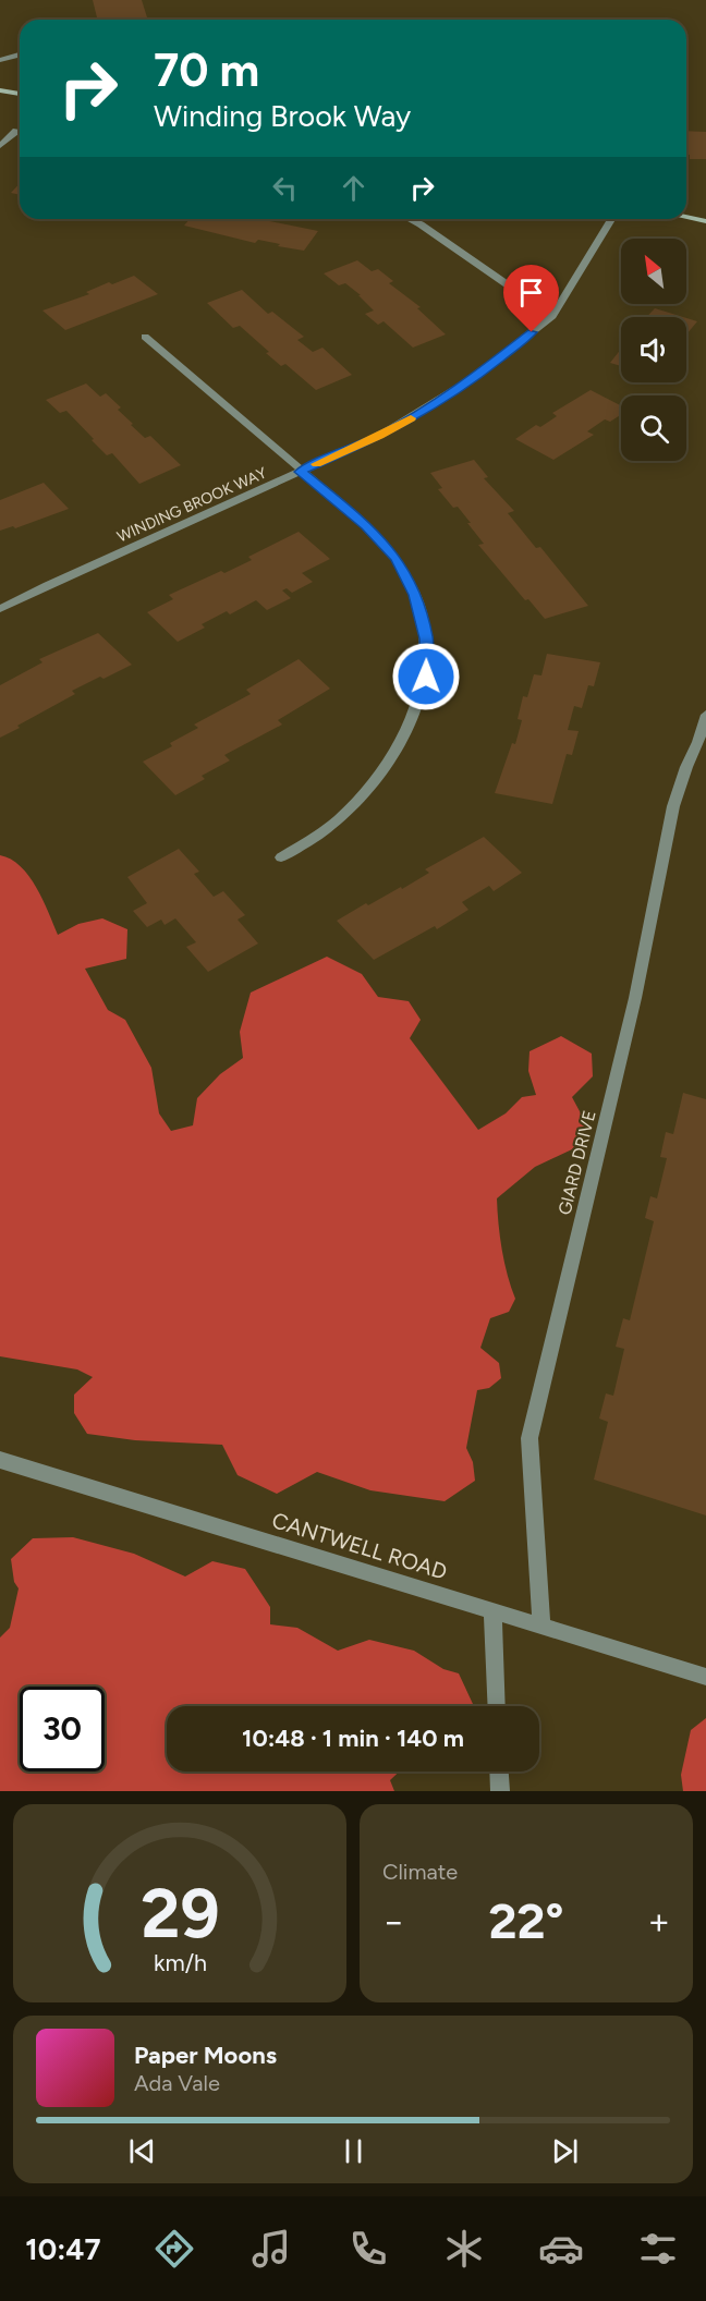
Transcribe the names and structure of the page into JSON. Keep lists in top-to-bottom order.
{
  "streets": {
    "street": ["WINDING BROOK WAY", "GIARD DRIVE", "CANTWELL ROAD"]
  },
  "crossings": [
    ["GIARD DRIVE", "CANTWELL ROAD"]
  ],
  "north": "top left",
  "page": {
    "turn": ["70 m", "Winding Brook Way"],
    "limit": "30",
    "trip": "10:48 · 1 min · 140 m",
    "tile": "Climate",
    "heat": ["−", "22°", "+"],
    "song": ["Paper Moons", "Ada Vale"],
    "tabs": "10:47",
    "gauge": ["29", "km/h"]
  }
}
